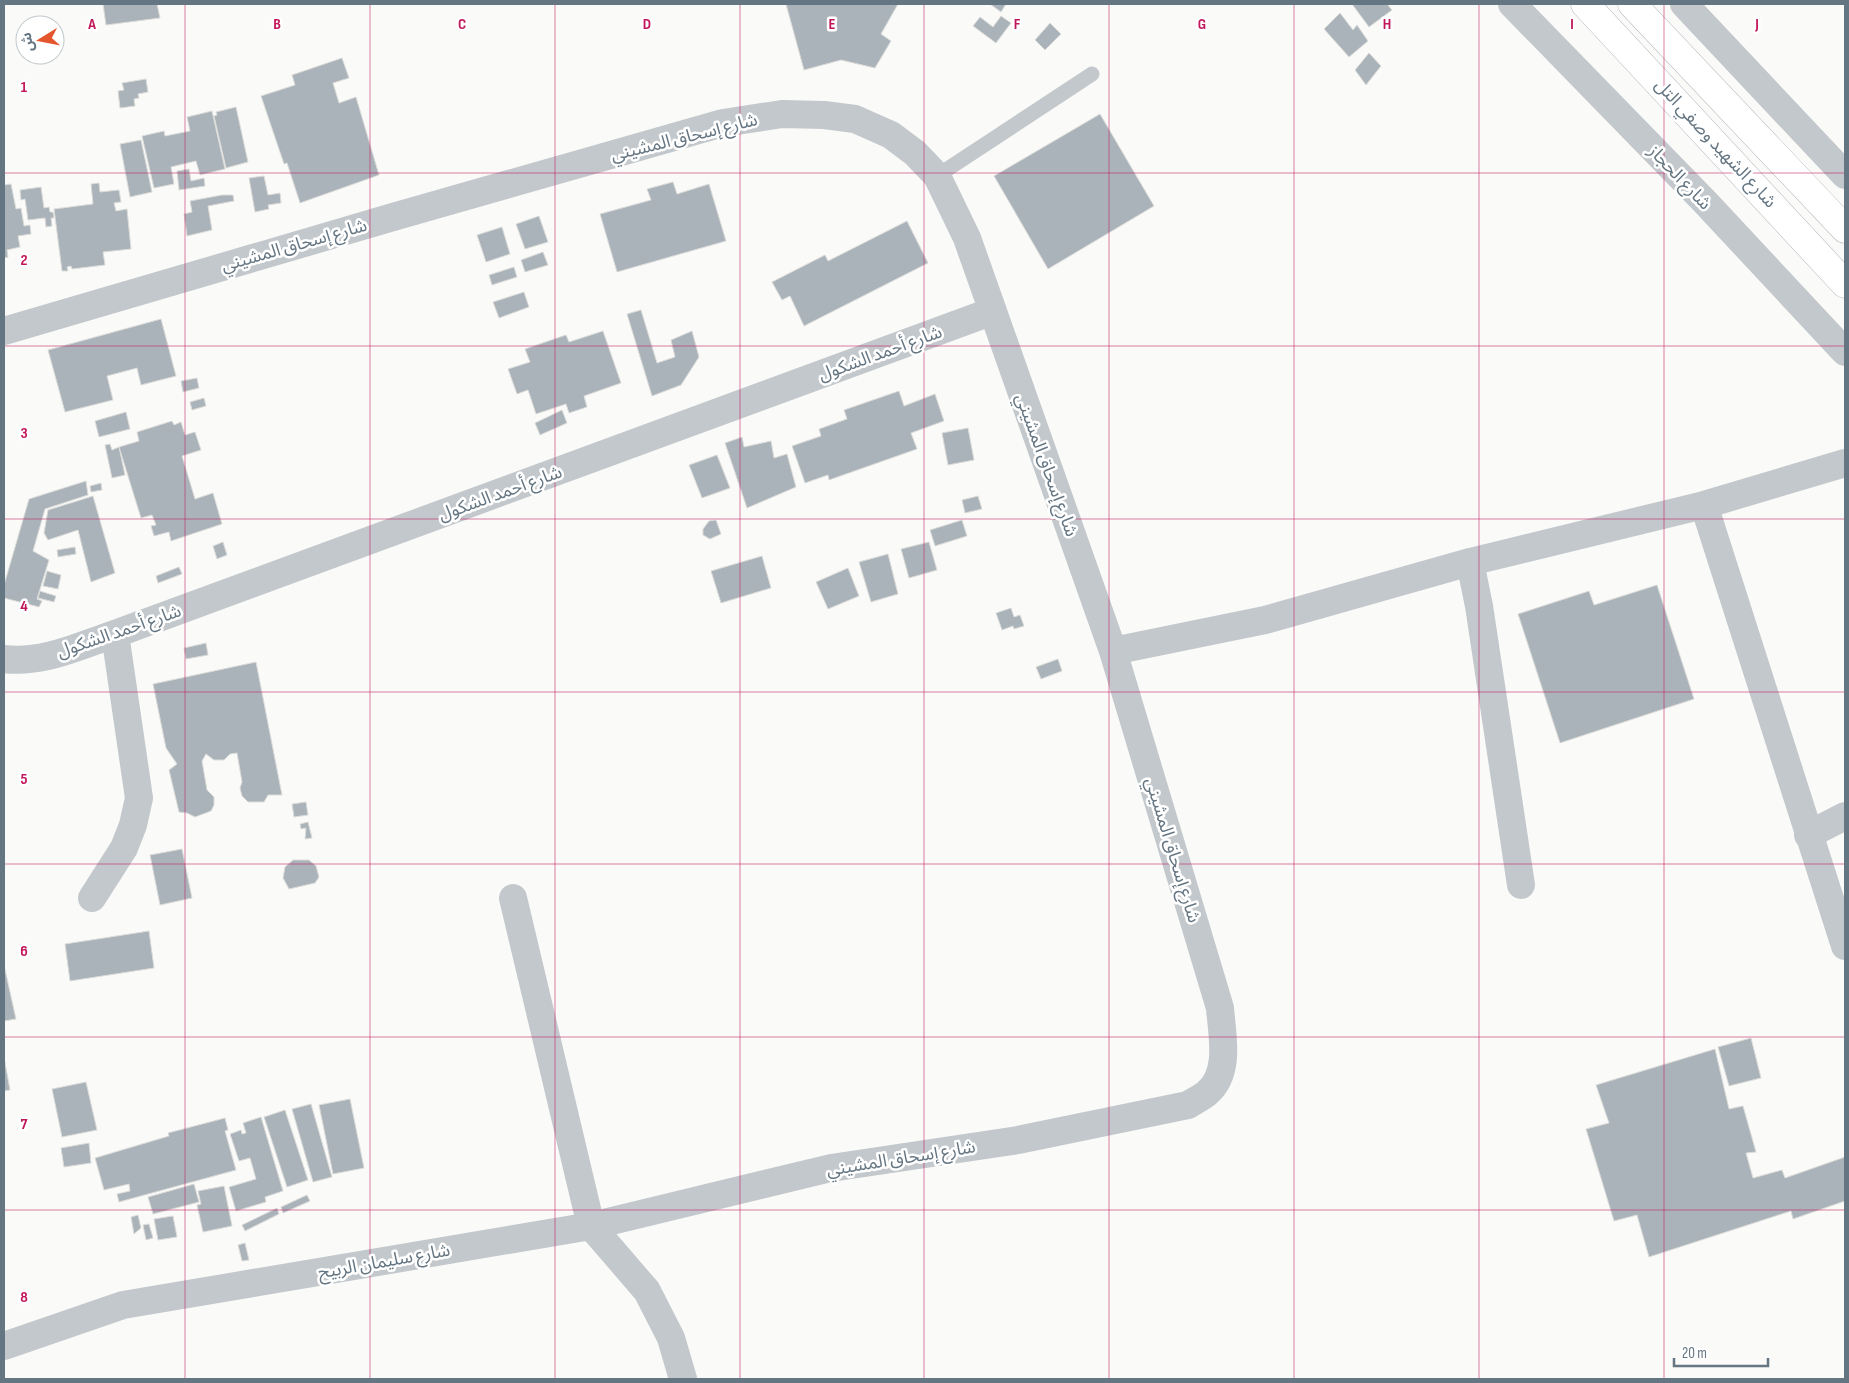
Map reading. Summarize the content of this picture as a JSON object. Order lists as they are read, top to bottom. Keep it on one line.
{"streets":{"main road":["شارع الشهيد وصفي التل"],"street":["شارع إسحاق المشيني","شارع الحجاز","شارع أحمد الشكول","شارع سليمان الربيح"]},"crossings":[["شارع إسحاق المشيني","شارع أحمد الشكول"],["شارع إسحاق المشيني","شارع سليمان الربيح"]],"scale_bar":"20 m","north":"left","grid":{"columns":["A","B","C","D","E","F","G","H","I","J"],"rows":["1","2","3","4","5","6","7","8"]}}
